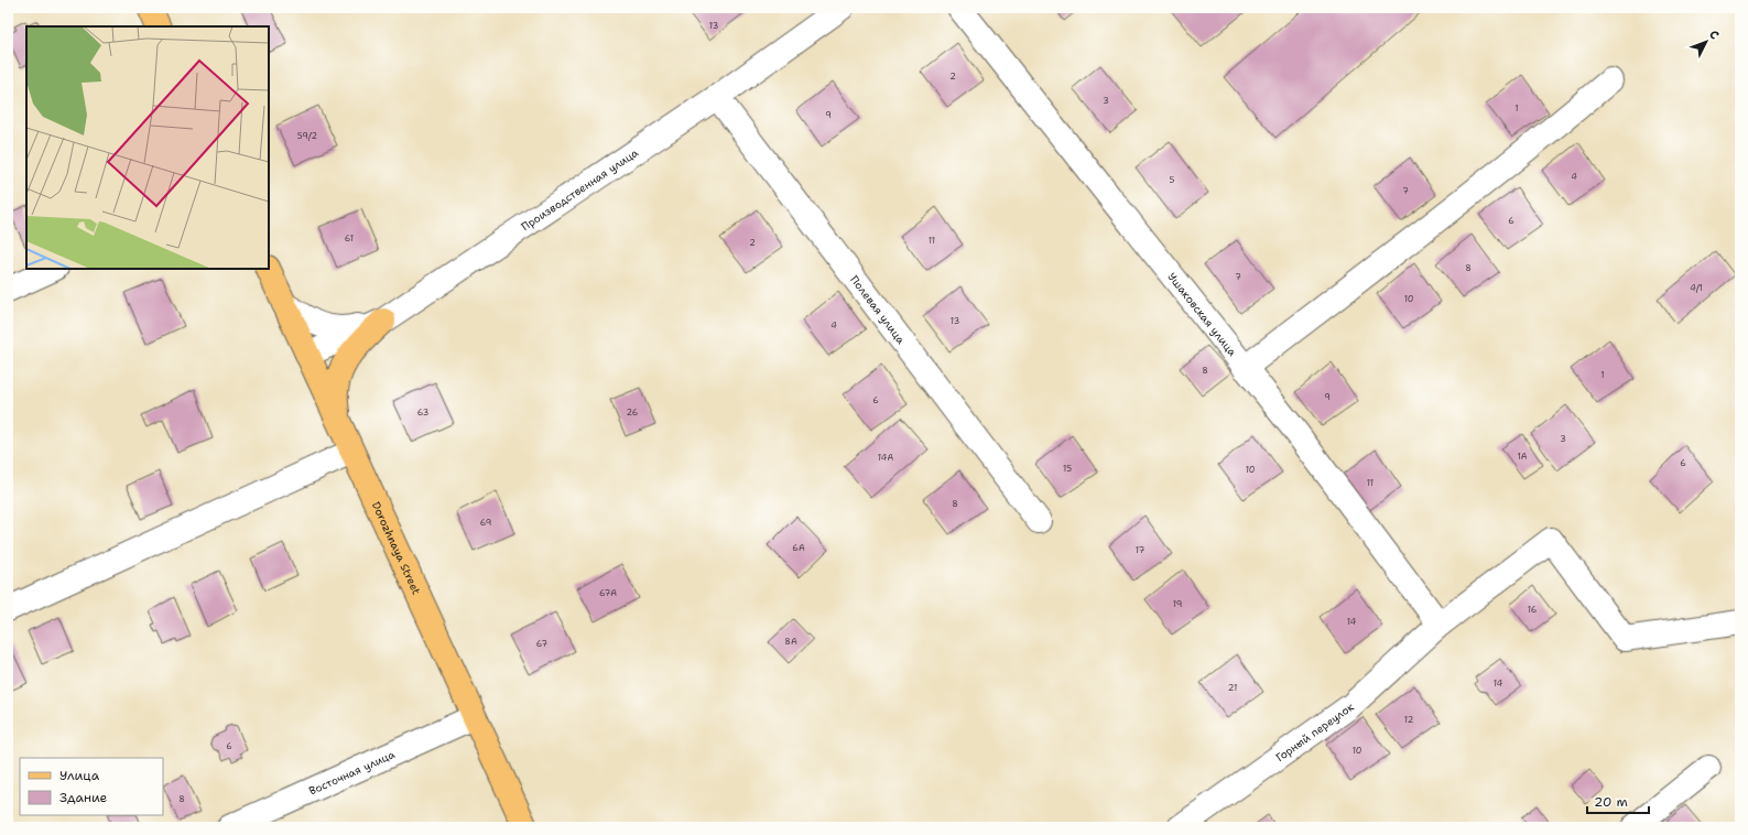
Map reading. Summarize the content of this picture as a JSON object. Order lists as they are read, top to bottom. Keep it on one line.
{"streets":{"main road":["Dorozhnaya Street"],"street":["Производственная улица","Полевая улица","Ушаковская улица","Горный переулок","Восточная улица"]},"crossings":[["Производственная улица","Полевая улица"],["Производственная улица","Dorozhnaya Street"],["Ушаковская улица","Горный переулок"],["Dorozhnaya Street","Восточная улица"]],"house_numbers":["13","2","3","1","9","59/2","4","5","7","6","61","11","2","8","7","4/1","10","13","4","8","1","9","6","63","26","3","1А","14А","6","15","10","11","8","69","6А","17","67А","19","16","14","8А","67","14","21","12","6","10","8"],"legend":["Улица","Здание"],"scale_bar":"20 m","north":"top right"}
